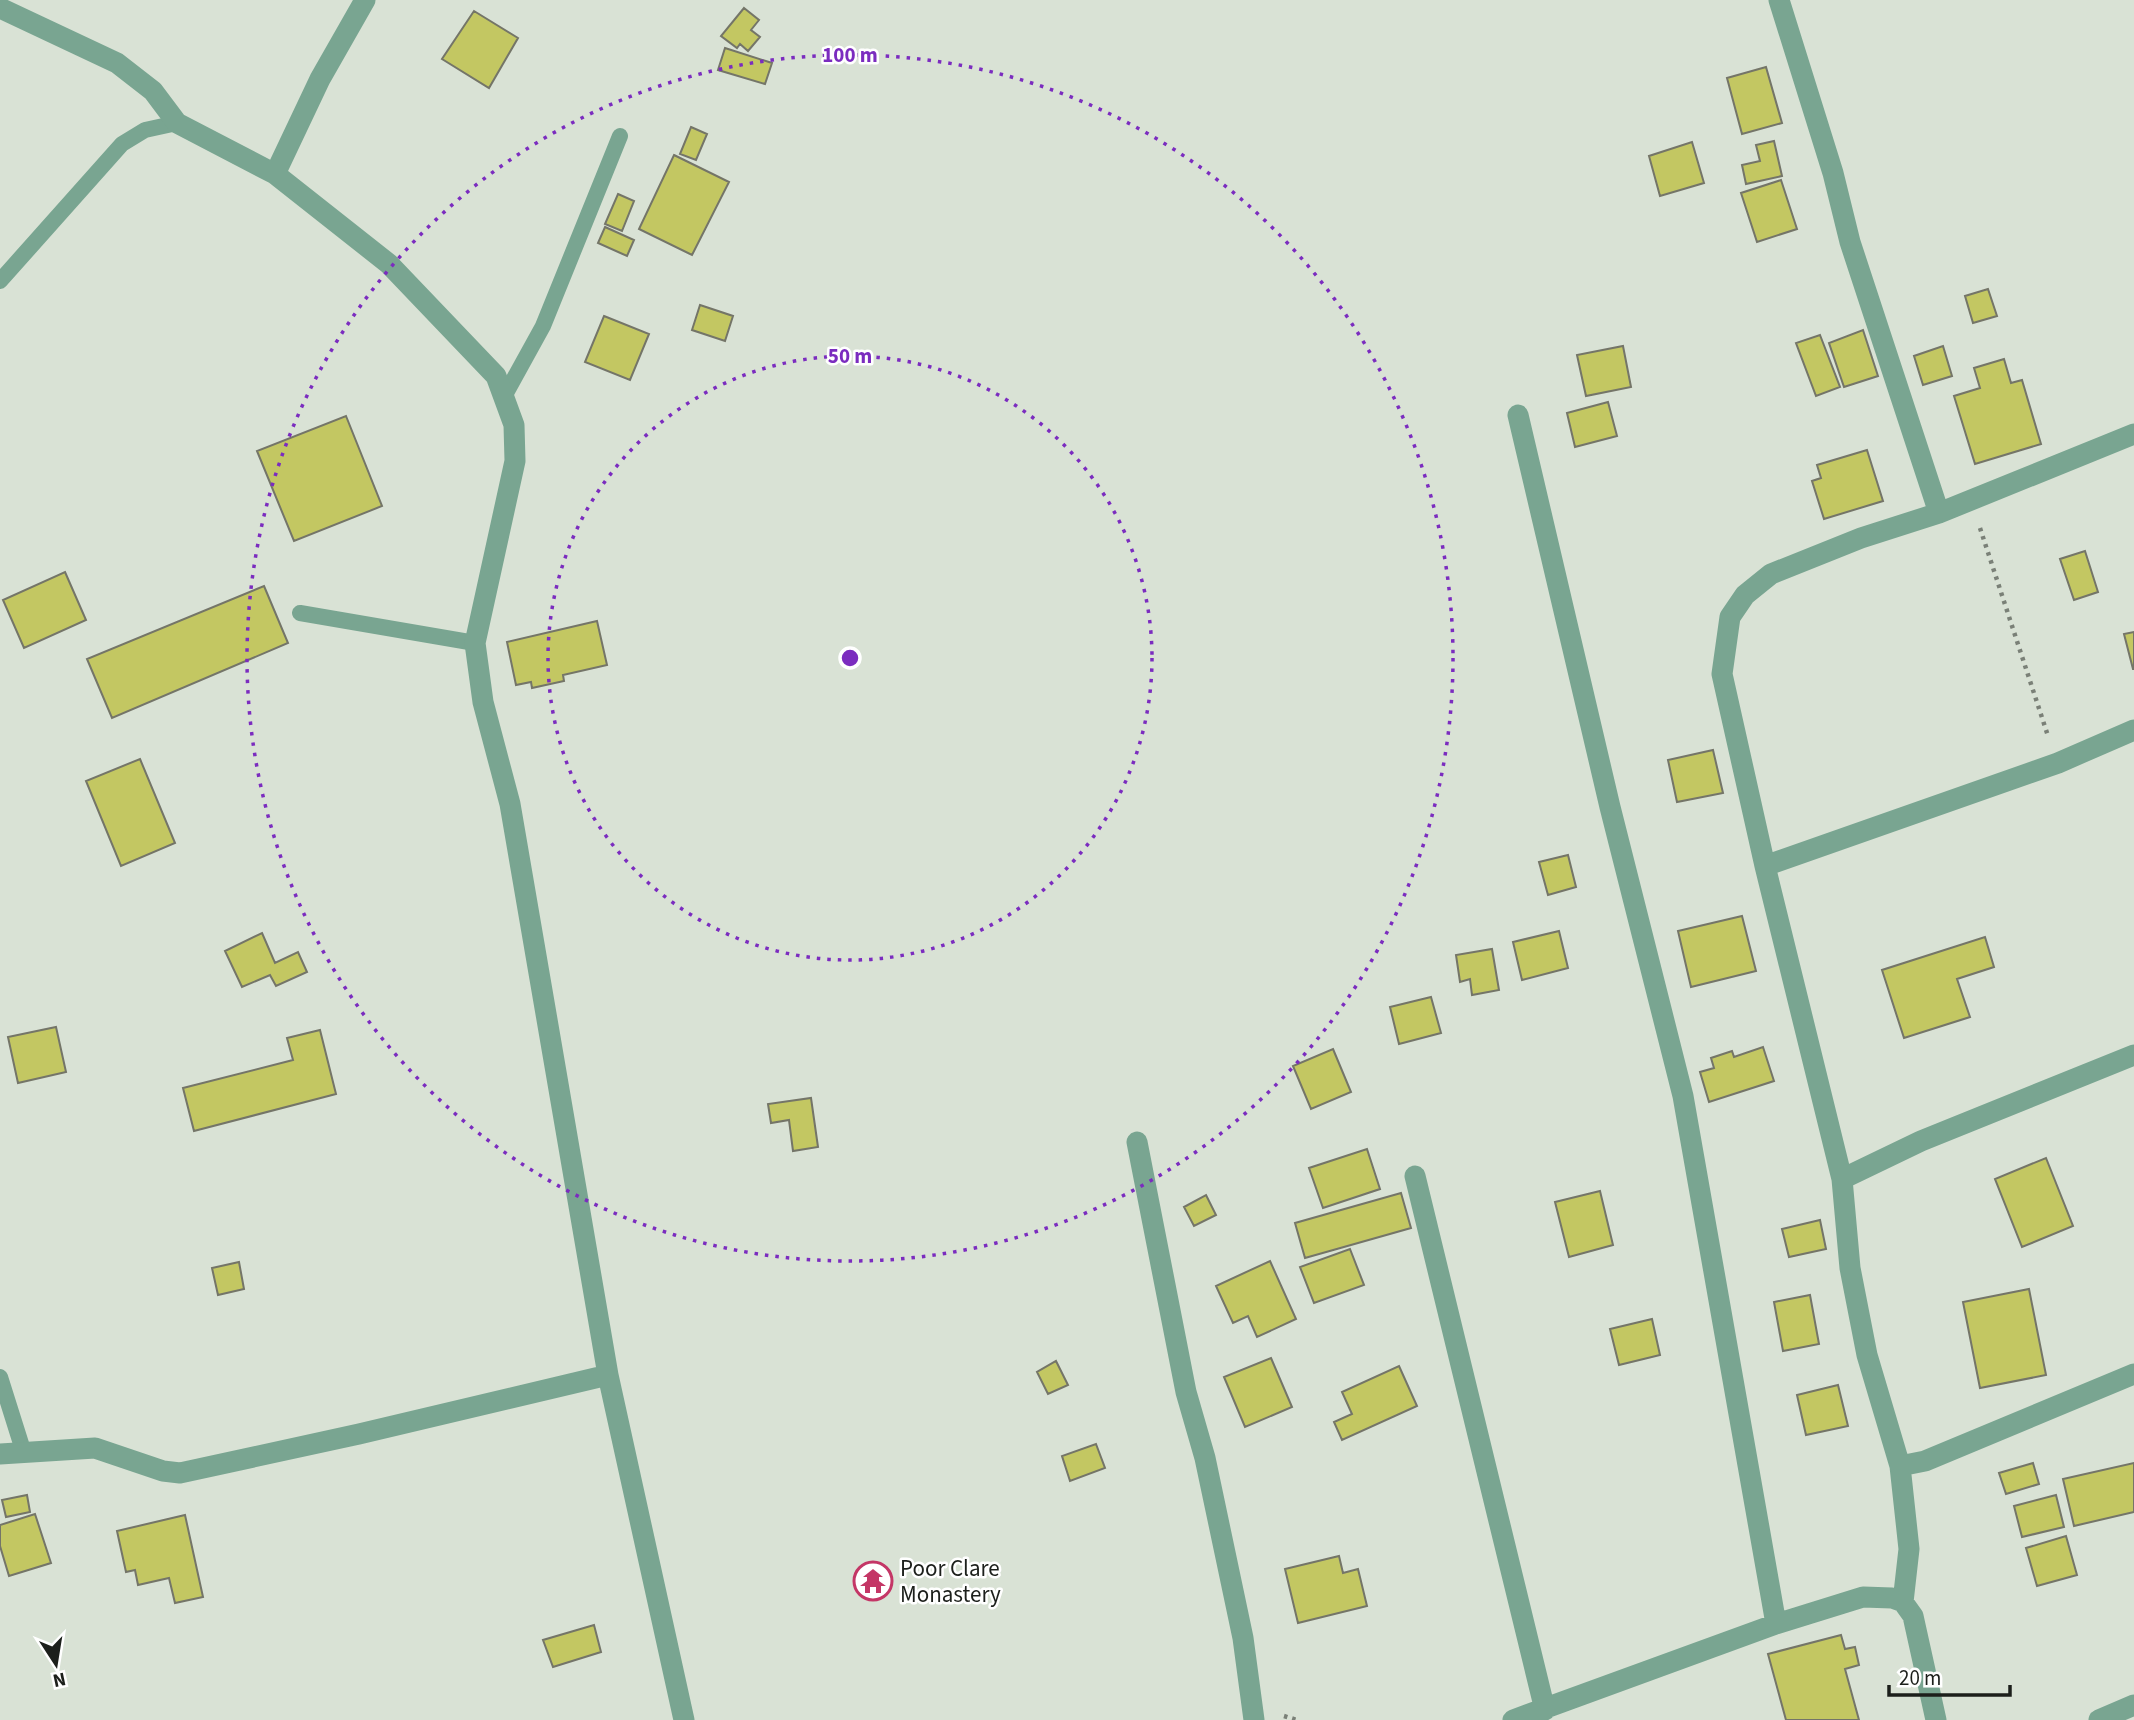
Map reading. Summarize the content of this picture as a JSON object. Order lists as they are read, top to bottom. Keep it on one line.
{"places":{"temple":["Poor Clare Monastery"]},"scale_bar":"20 m","north":"bottom","rings":["100 m","50 m"]}
